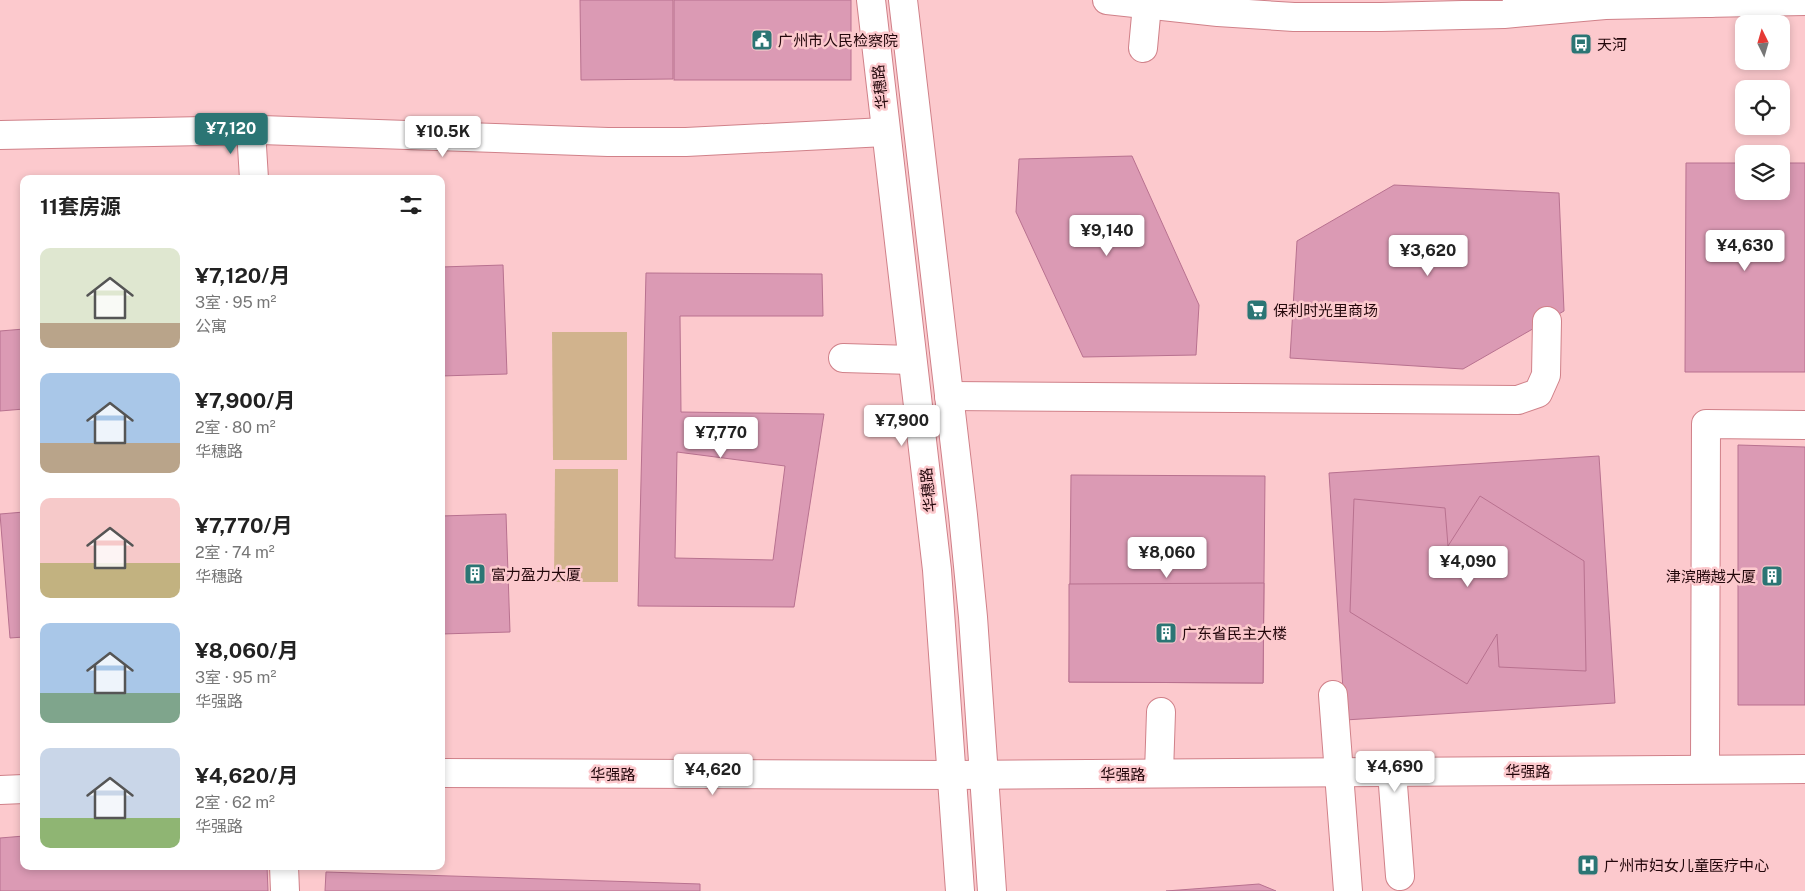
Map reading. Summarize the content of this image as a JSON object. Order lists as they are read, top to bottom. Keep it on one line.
{"streets":{"main road":["华穗路","华强路"]},"crossings":[["华穗路","华强路"]],"places":{"public building":["广州市人民检察院"],"bus stop":["天河"],"supermarket":["保利时光里商场"],"building":["富力盈力大厦","津滨腾越大厦","广东省民主大楼"],"hospital":["广州市妇女儿童医疗中心"]},"north":"top","page":{"price":["¥7,120","¥10.5K","¥9,140","¥4,630","¥3,620","¥7,900","¥7,770","¥8,060","¥4,090","¥4,690","¥4,620"],"heading":"11套房源","list":[{"name":"¥7,120/月","note":"3室 · 95 m² · 公寓"},{"name":"¥7,900/月","note":"2室 · 80 m² · 华穗路"},{"name":"¥7,770/月","note":"2室 · 74 m² · 华穗路"},{"name":"¥8,060/月","note":"3室 · 95 m² · 华强路"},{"name":"¥4,620/月","note":"2室 · 62 m² · 华强路"}]}}
